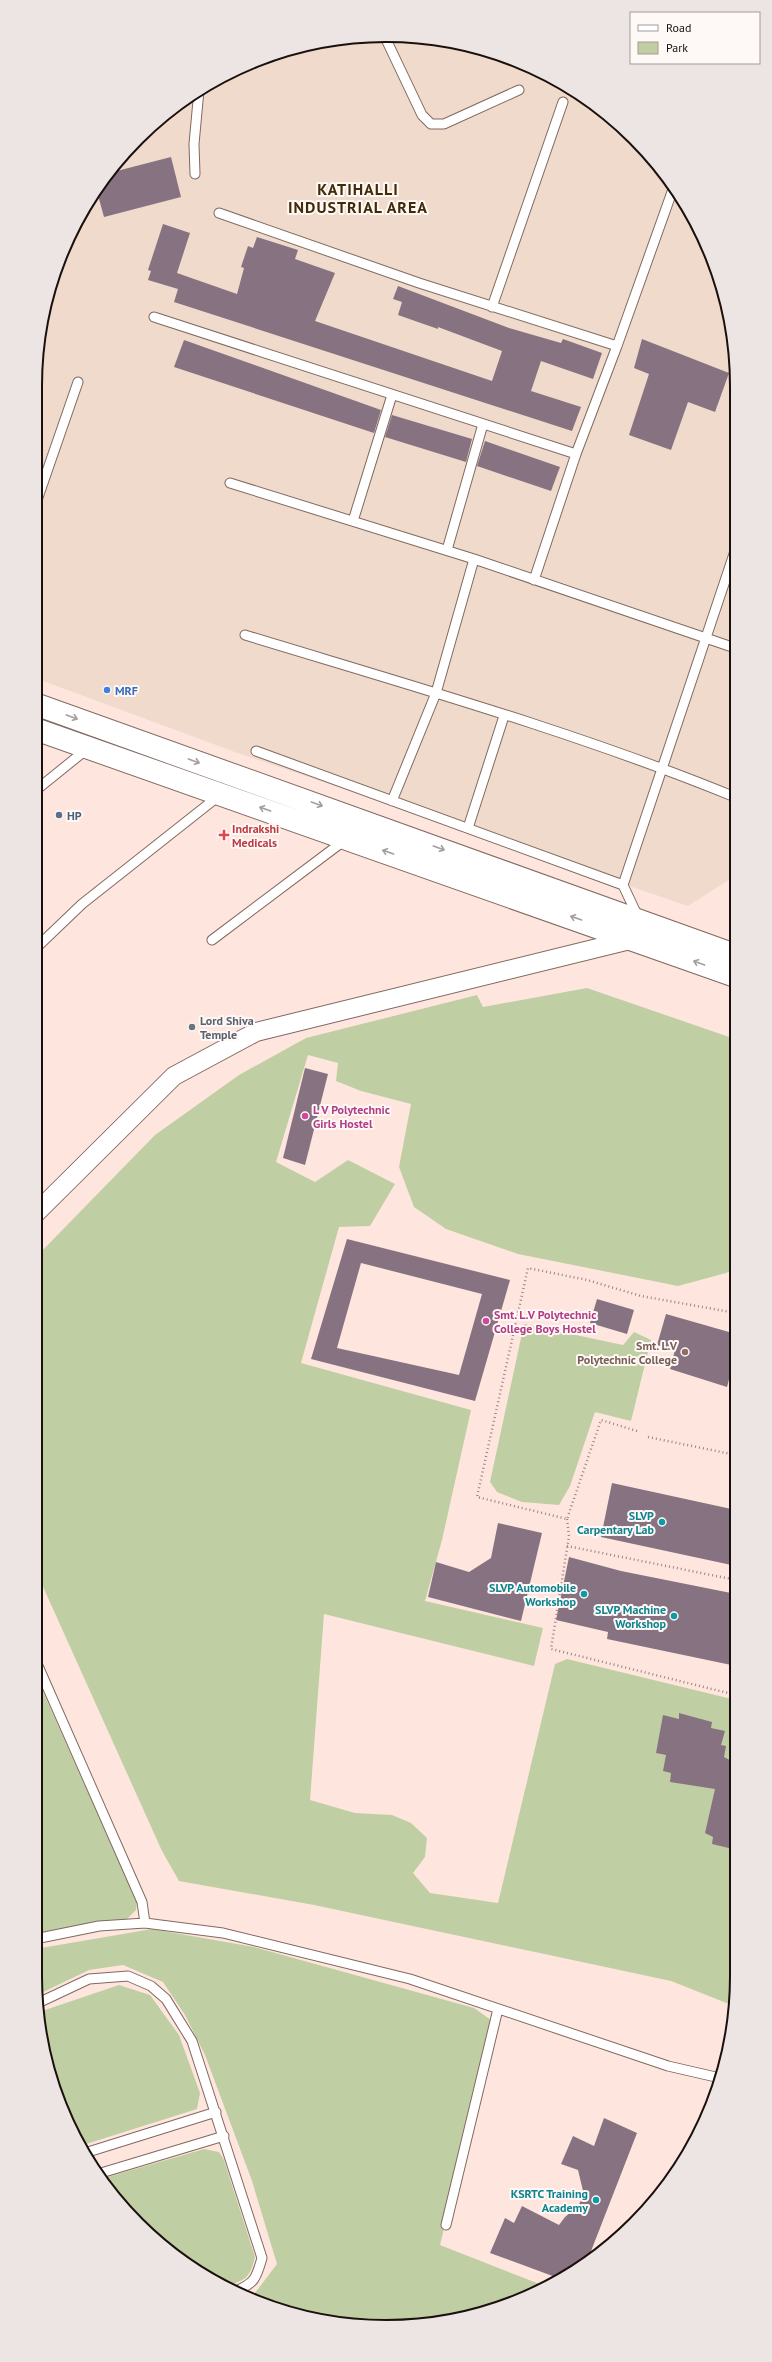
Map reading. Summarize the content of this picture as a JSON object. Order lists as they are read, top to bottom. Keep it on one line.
{"districts":["KATIHALLI INDUSTRIAL AREA"],"places":{"other":["MRF","HP","Lord Shiva Temple","L V Polytechnic Girls Hostel","Smt. L.V Polytechnic College Boys Hostel","Smt. L.V Polytechnic College","SLVP Carpentary Lab","SLVP Automobile Workshop","SLVP Machine Workshop","KSRTC Training Academy"],"health":["Indrakshi Medicals"]},"legend":["Road","Park"]}
